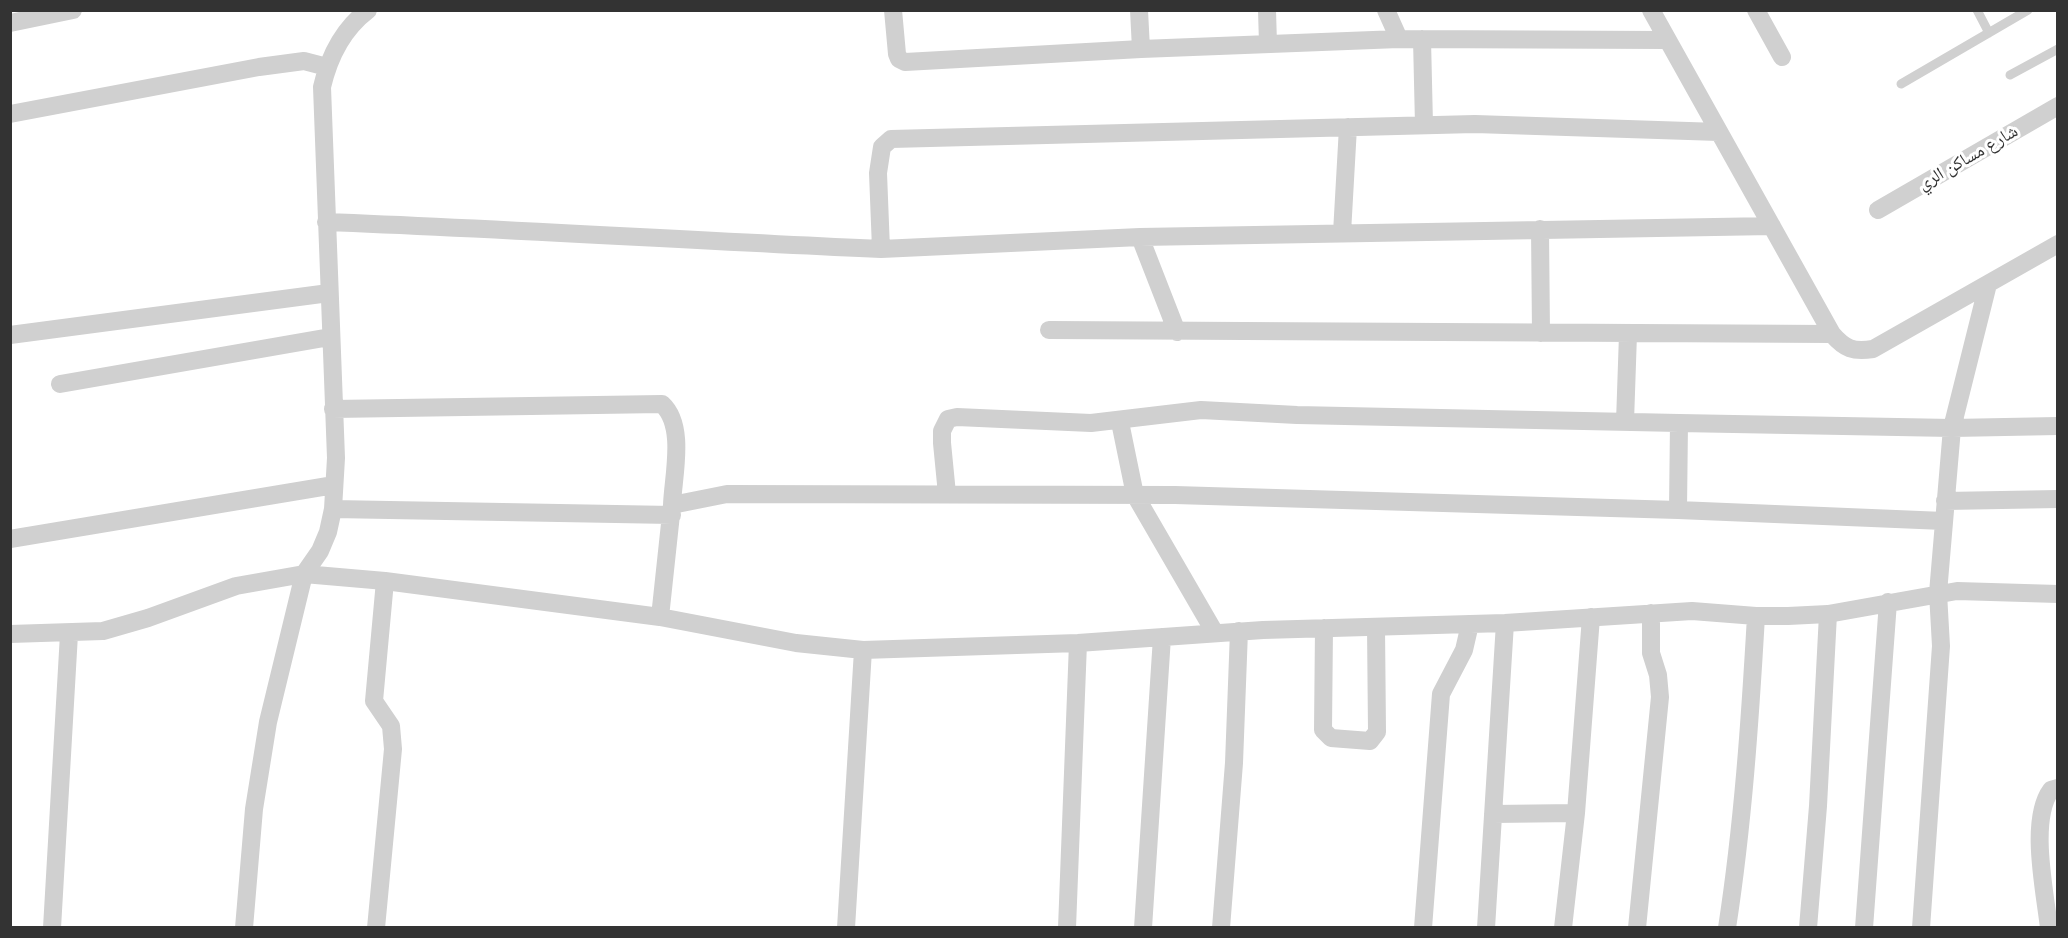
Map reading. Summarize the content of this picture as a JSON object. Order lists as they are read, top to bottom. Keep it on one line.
{"streets":{"street":["شارع مساكن الري"]}}
